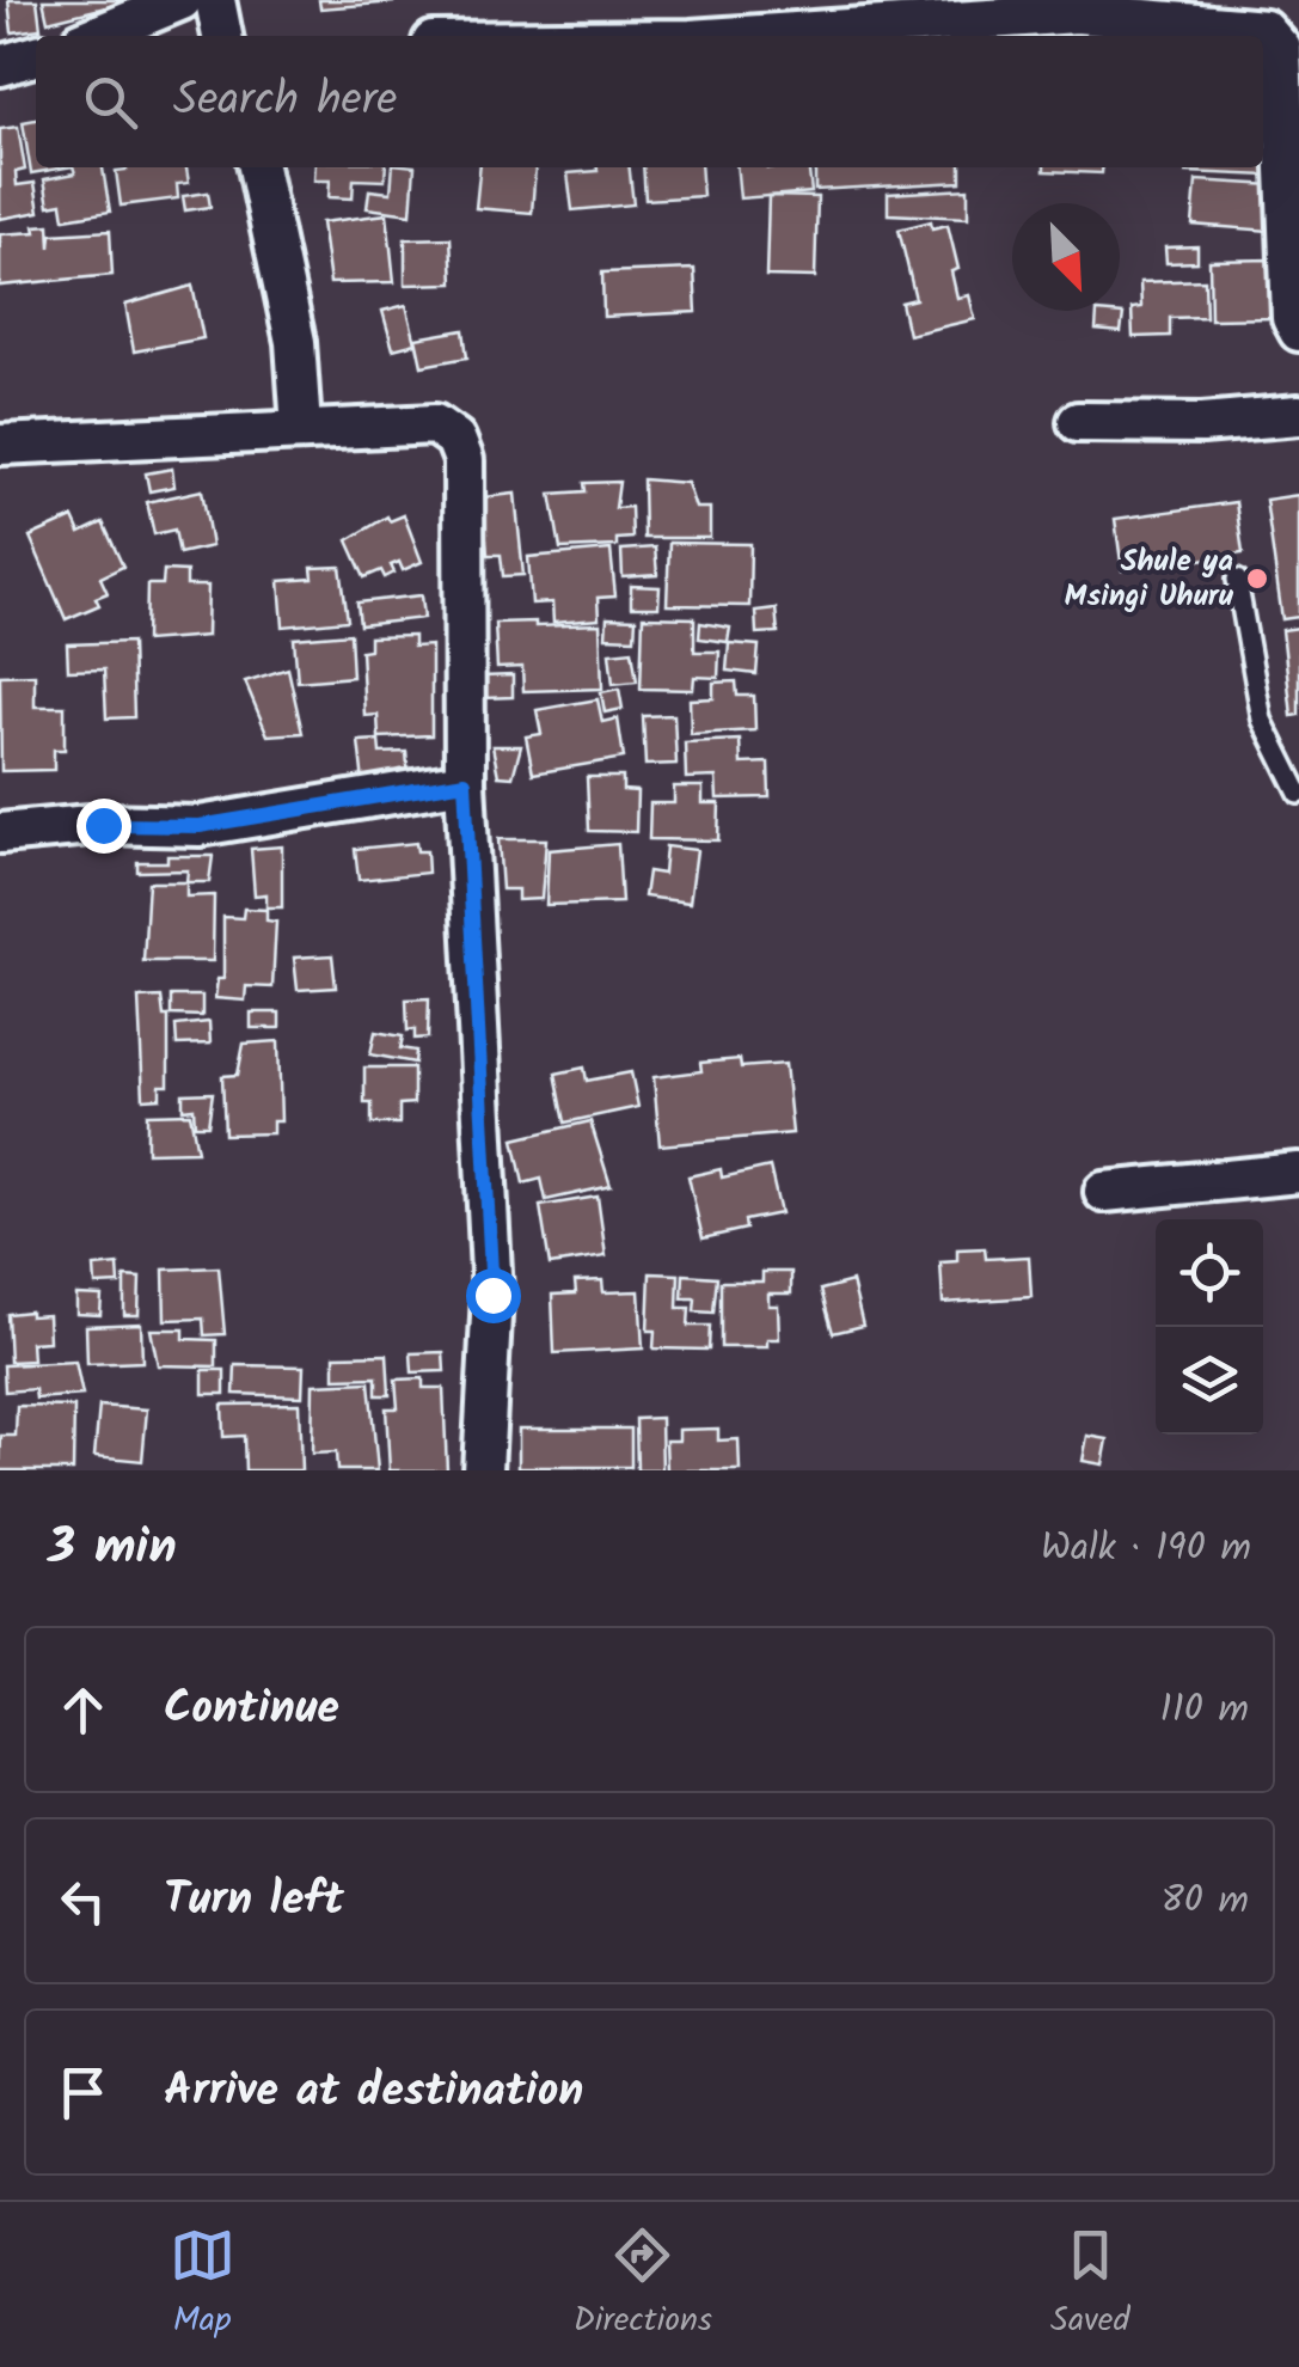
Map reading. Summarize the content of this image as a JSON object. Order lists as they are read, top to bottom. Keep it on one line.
{"places":["Shule ya Msingi Uhuru"],"north":"bottom right","page":{"search":"Search here","heading":["3 min","Walk · 190 m"],"list":[["Continue","110 m"],["Turn left","80 m"],"Arrive at destination"],"nav":["Map","Directions","Saved"]}}
